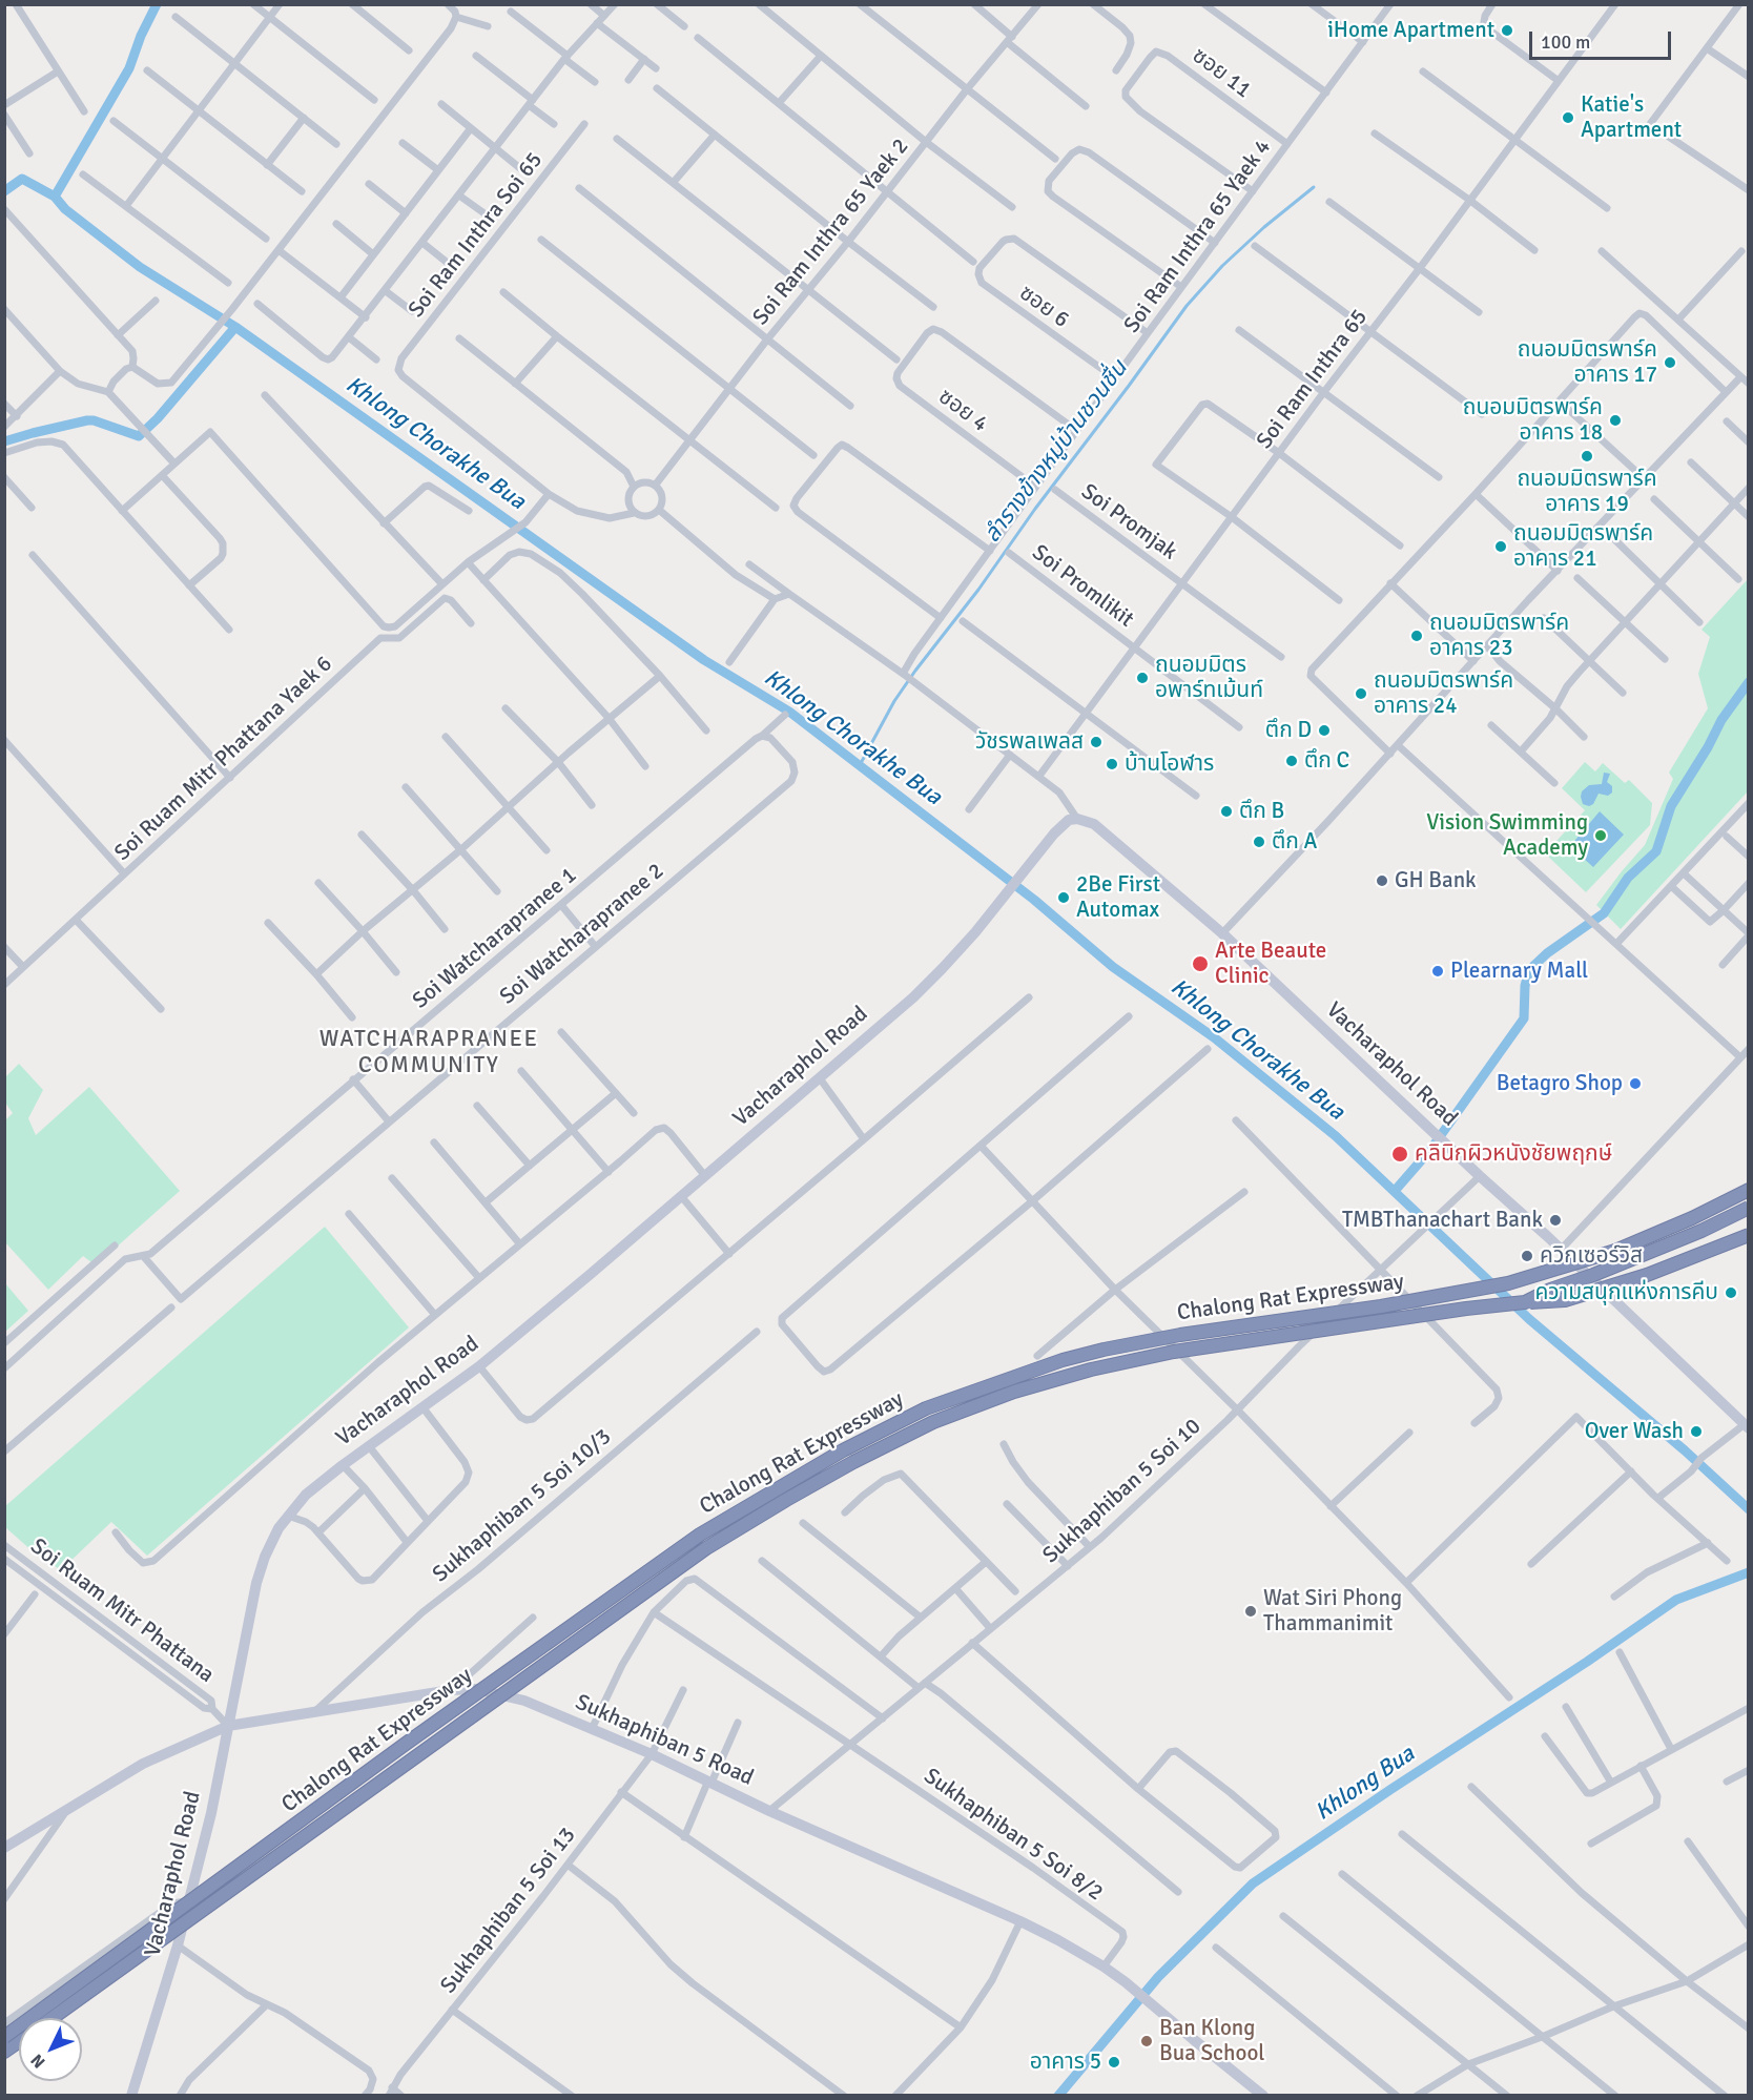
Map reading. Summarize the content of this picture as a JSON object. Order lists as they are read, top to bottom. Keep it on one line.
{"streets":{"highway":["Chalong Rat Expressway"],"main road":["Vacharaphol Road","Sukhaphiban 5 Road"],"street":["ซอย 11","Soi Ram Inthra 65 Yaek 2","Soi Ram Inthra Soi 65","Soi Ram Inthra 65 Yaek 4","ซอย 6","Soi Ram Inthra 65","ซอย 4","Soi Promjak","Soi Promlikit","Soi Ruam Mitr Phattana Yaek 6","Soi Watcharapranee 2","Soi Watcharapranee 1","Sukhaphiban 5 Soi 10","Sukhaphiban 5 Soi 10/3","Soi Ruam Mitr Phattana","Sukhaphiban 5 Soi 8/2","Sukhaphiban 5 Soi 13"]},"crossings":[["ซอย 11","Soi Ram Inthra 65 Yaek 4"],["Soi Ram Inthra 65 Yaek 4","ซอย 6"],["Soi Ram Inthra 65 Yaek 4","ซอย 4"],["Soi Ram Inthra 65","Soi Promjak"],["Soi Ram Inthra 65","Soi Promlikit"],["Soi Watcharapranee 2","Soi Watcharapranee 1"],["Vacharaphol Road","Sukhaphiban 5 Soi 10"],["Vacharaphol Road","Soi Ruam Mitr Phattana"],["Vacharaphol Road","Sukhaphiban 5 Road"],["Sukhaphiban 5 Soi 10","Sukhaphiban 5 Road"],["Sukhaphiban 5 Soi 10","Sukhaphiban 5 Soi 8/2"],["Sukhaphiban 5 Soi 10/3","Sukhaphiban 5 Road"],["Soi Ruam Mitr Phattana","Sukhaphiban 5 Road"],["Sukhaphiban 5 Road","Sukhaphiban 5 Soi 8/2"],["Sukhaphiban 5 Road","Sukhaphiban 5 Soi 13"]],"districts":["WATCHARAPRANEE COMMUNITY"],"water":["Khlong Chorakhe Bua","ลำรางข้างหมู่บ้านชวนชื่น","Khlong Bua"],"places":["iHome Apartment","Katie's Apartment","ถนอมมิตรพาร์ค อาคาร 17","ถนอมมิตรพาร์ค อาคาร 18","ถนอมมิตรพาร์ค อาคาร 19","ถนอมมิตรพาร์ค อาคาร 21","ถนอมมิตรพาร์ค อาคาร 23","ถนอมมิตร อพาร์ทเม้นท์","ถนอมมิตรพาร์ค อาคาร 24","ตึก D","วัชรพลเพลส","ตึก C","บ้านโอฬาร","ตึก B","Vision Swimming Academy","ตึก A","GH Bank","2Be First Automax","Arte Beaute Clinic","Plearnary Mall","Betagro Shop","คลินิกผิวหนังชัยพฤกษ์","TMBThanachart Bank","ควิกเซอร์วิส","ความสนุกแห่งการคีบ","Over Wash","Wat Siri Phong Thammanimit","Ban Klong Bua School","อาคาร 5"],"scale_bar":"100 m","north":"bottom left"}
